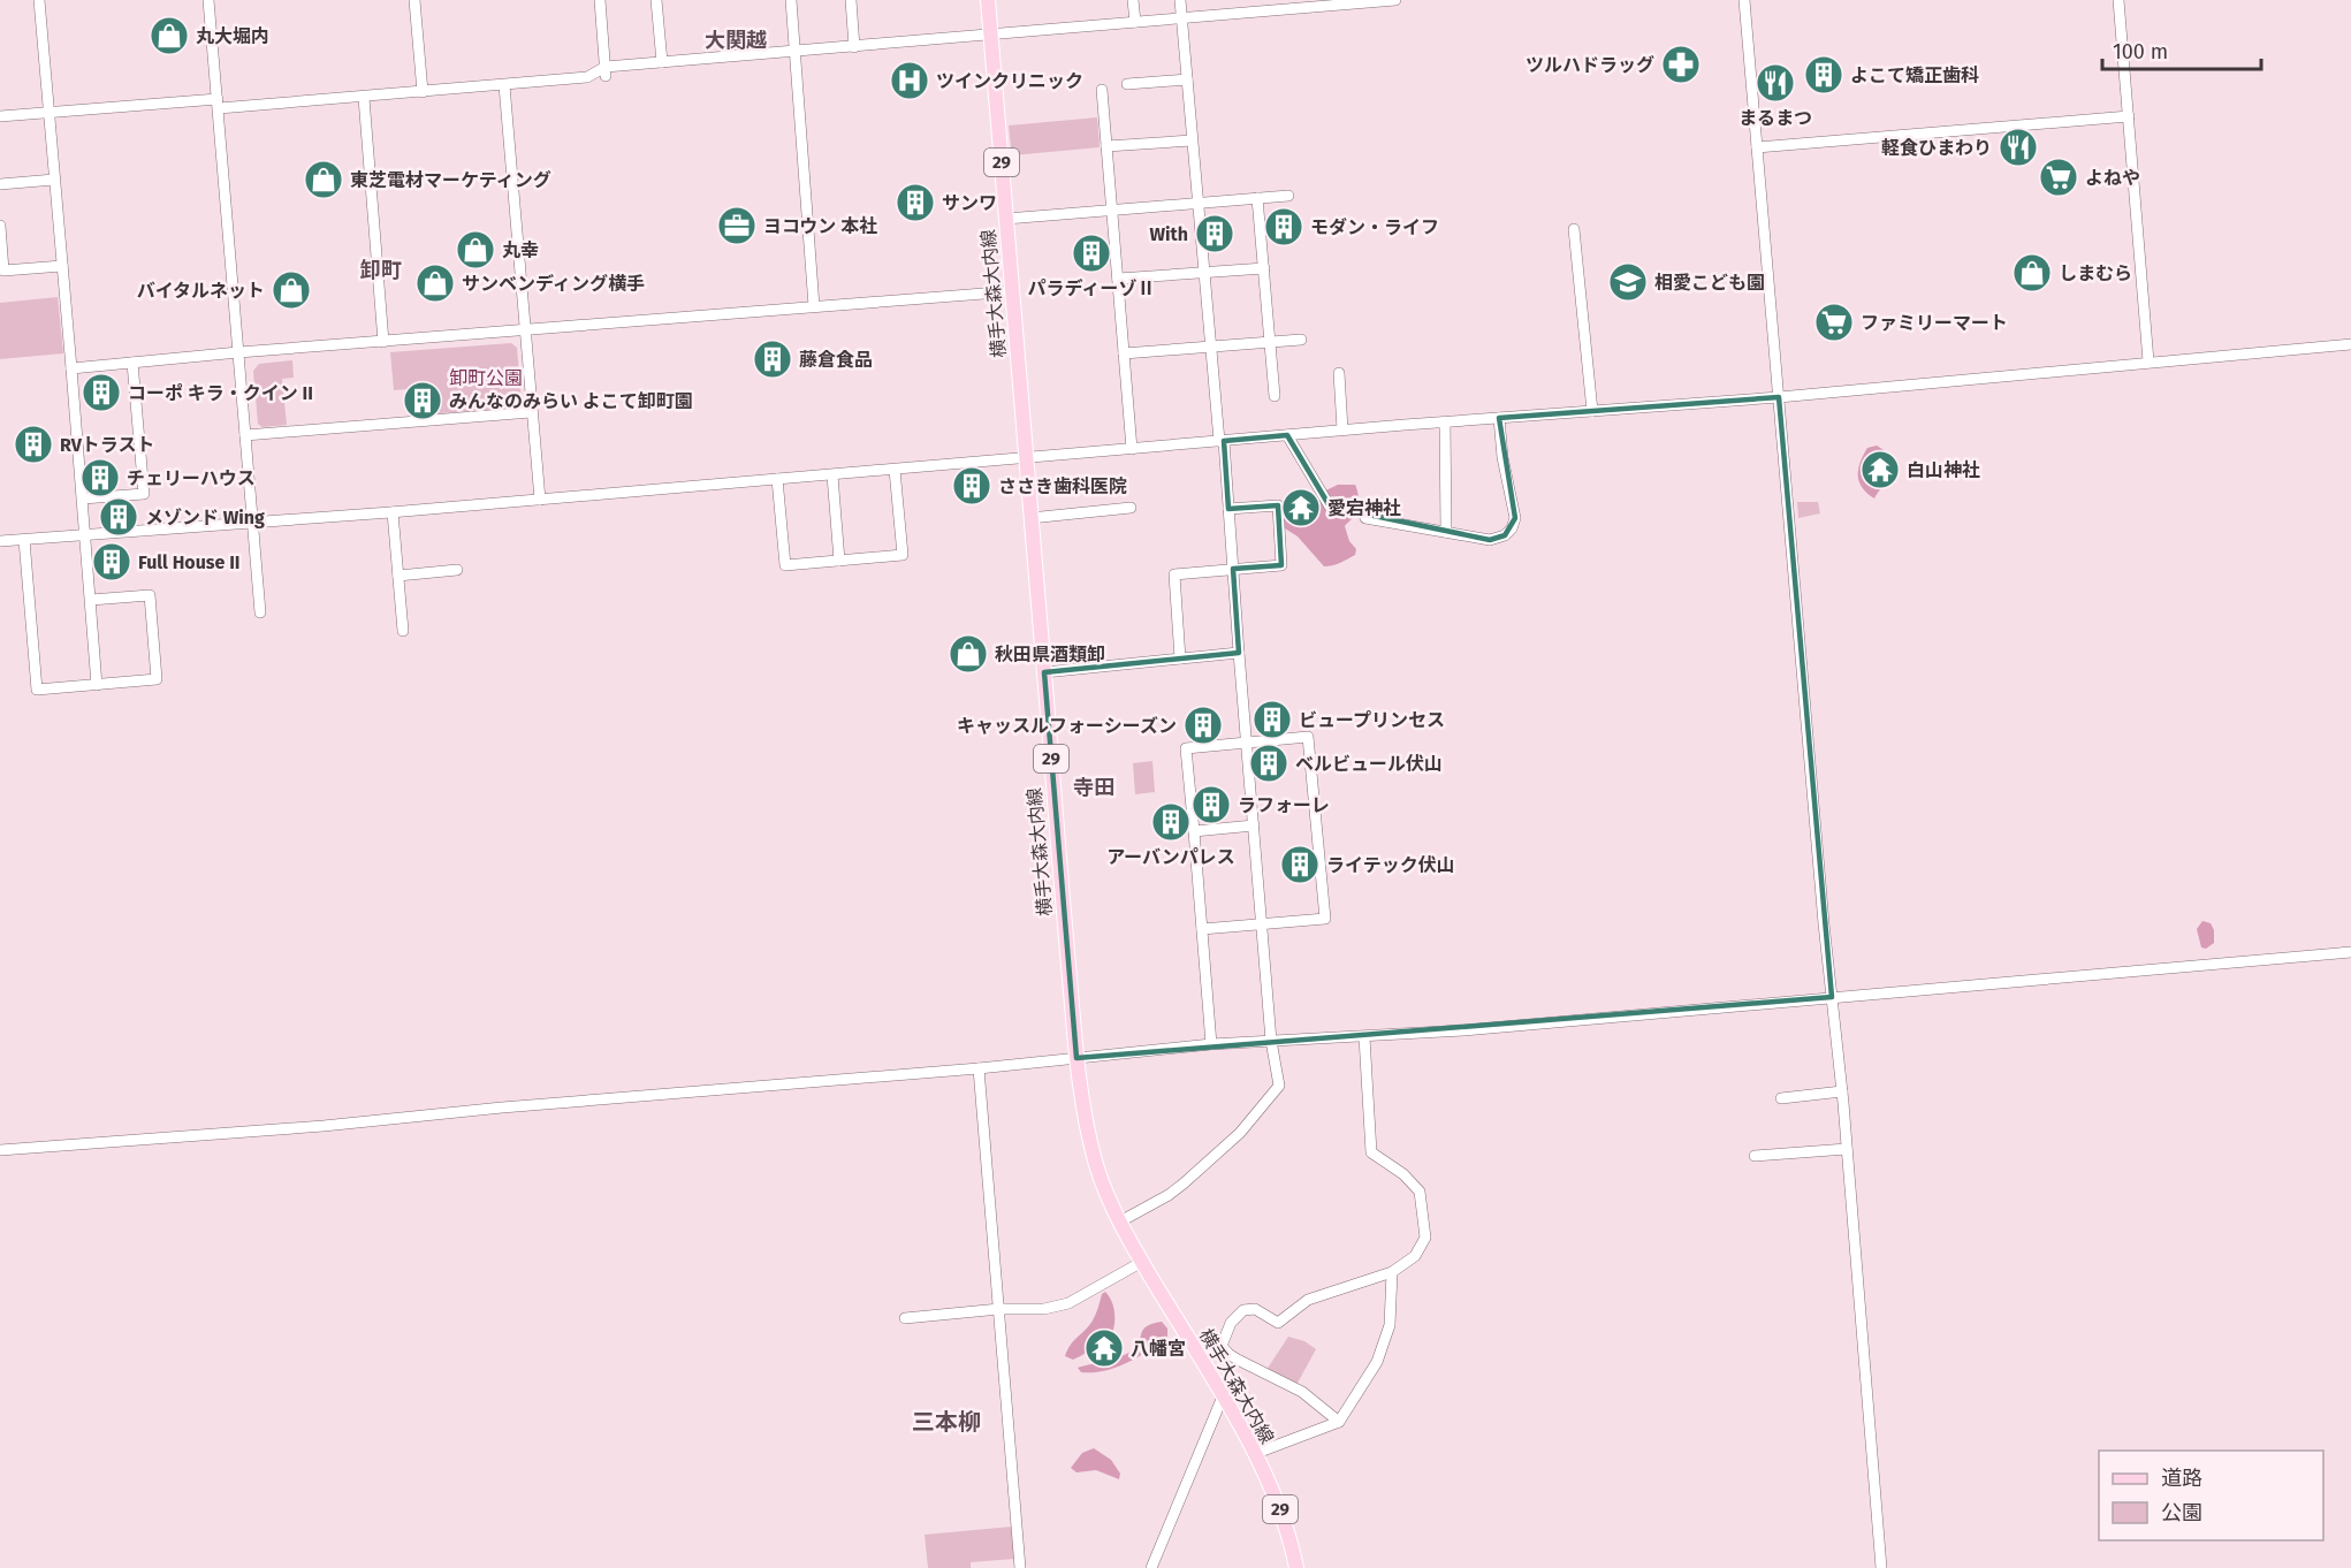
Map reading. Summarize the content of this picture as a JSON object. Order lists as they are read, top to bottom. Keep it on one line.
{"streets":{"main road":["29","横手大森大内線"]},"districts":["大関越","卸町","寺田","三本柳"],"parks":["卸町公園"],"places":{"shop":["丸大堀内","東芝電材マーケティング","丸幸","しまむら","サンベンディング横手","バイタルネット","秋田県酒類卸"],"pharmacy":["ツルハドラッグ"],"building":["よこて矯正歯科","サンワ","モダン・ライフ","With","パラディーゾⅡ","藤倉食品","コーポ キラ・クイン II","みんなのみらい よこて卸町園","RVトラスト","チェリーハウス","ささき歯科医院","メゾンド Wing","Full House II","ビュープリンセス","キャッスルフォーシーズン","ベルビュール伏山","ラフォーレ","アーバンパレス","ライテック伏山"],"hospital":["ツインクリニック"],"restaurant":["まるまつ","軽食ひまわり"],"supermarket":["よねや","ファミリーマート"],"office":["ヨコウン 本社"],"school or university":["相愛こども園"],"temple":["白山神社","愛宕神社","八幡宮"]},"legend":["道路","公園"],"scale_bar":"100 m"}
